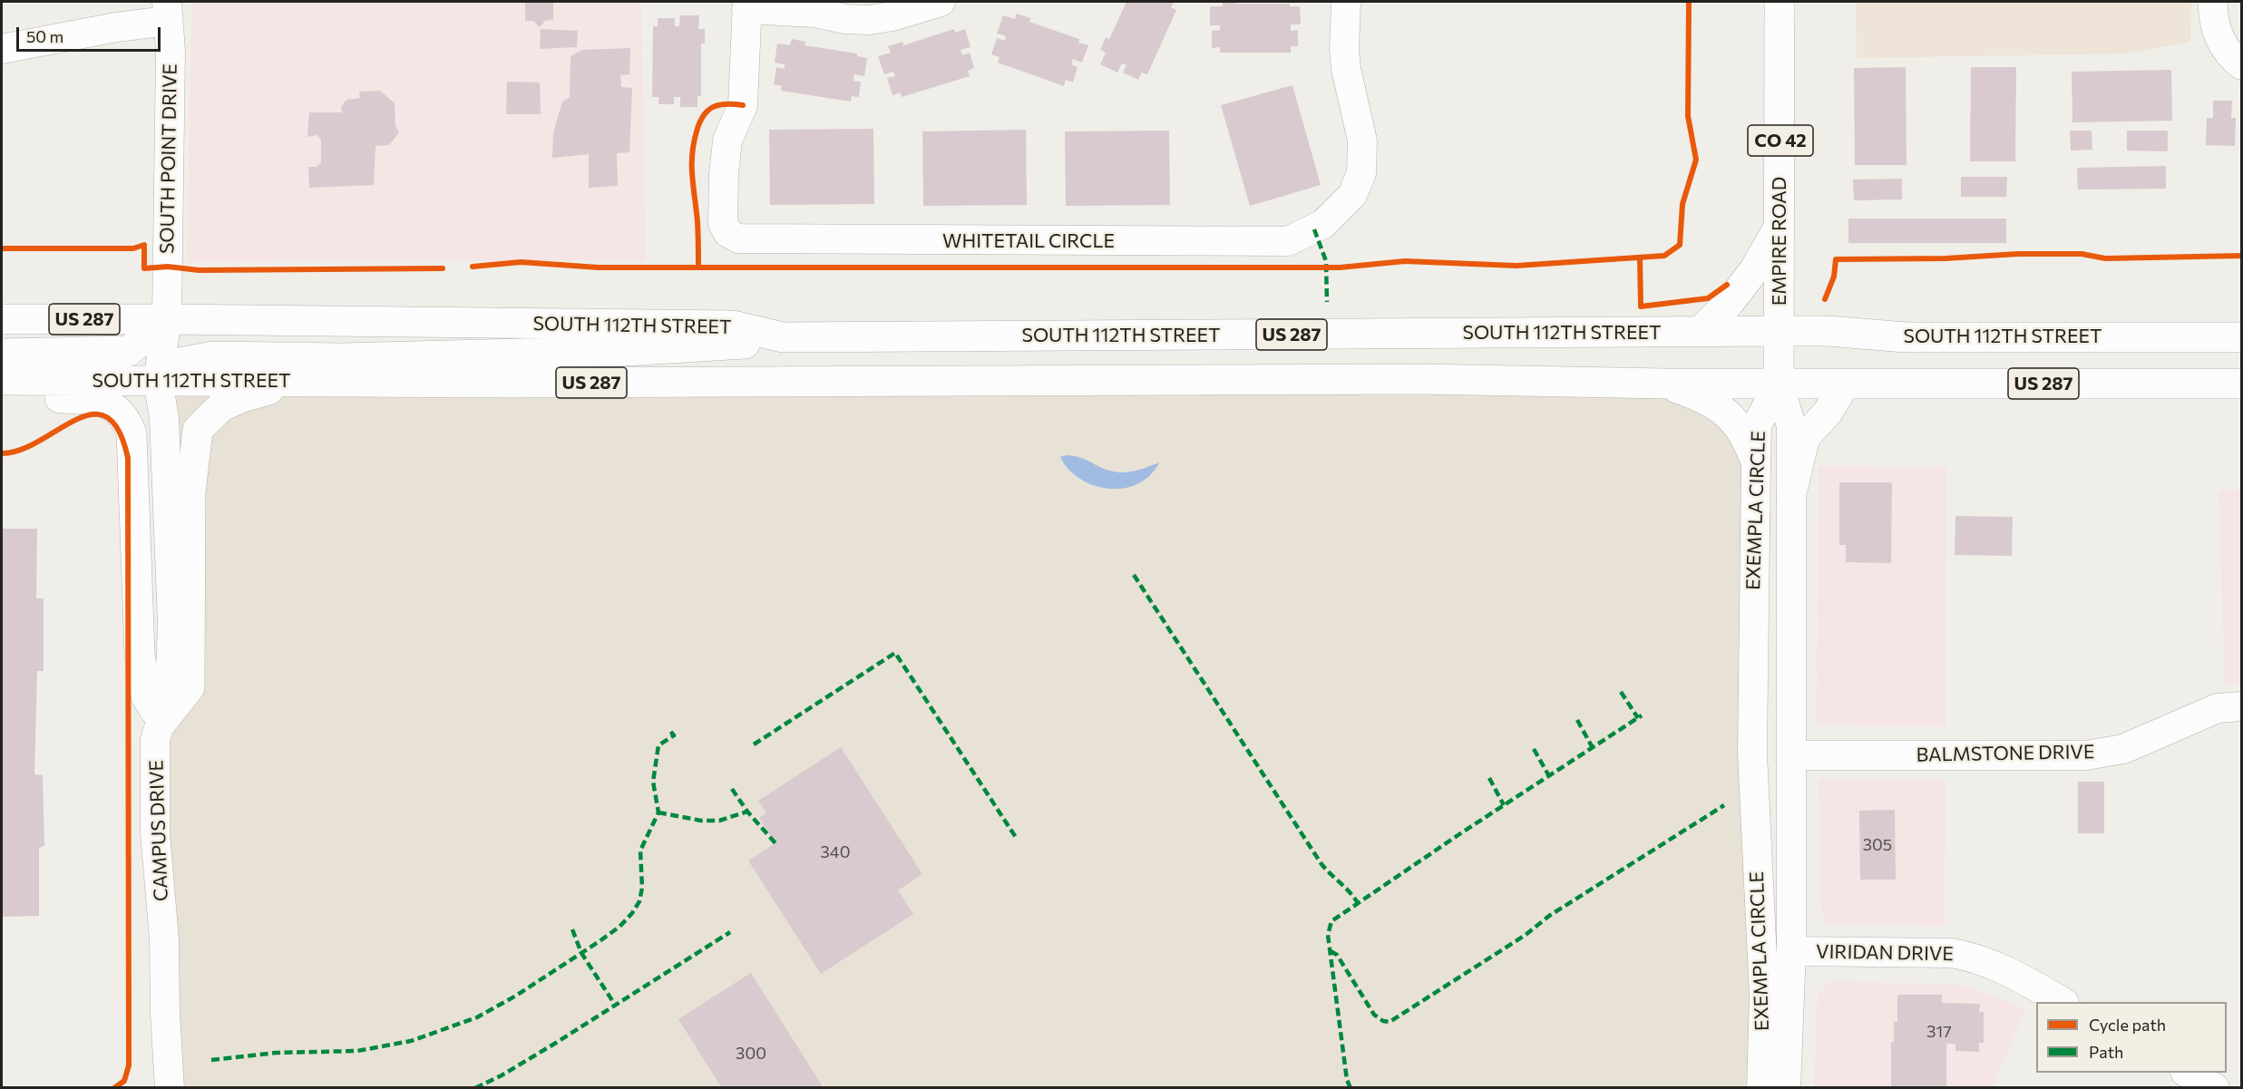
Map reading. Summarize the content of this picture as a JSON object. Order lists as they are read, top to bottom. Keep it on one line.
{"streets":{"main road":["CO 42","EMPIRE ROAD","US 287","SOUTH 112TH STREET"],"street":["SOUTH POINT DRIVE","WHITETAIL CIRCLE","EXEMPLA CIRCLE","BALMSTONE DRIVE","CAMPUS DRIVE","VIRIDAN DRIVE"]},"crossings":[["SOUTH POINT DRIVE","SOUTH 112TH STREET"],["SOUTH POINT DRIVE","CAMPUS DRIVE"],["EMPIRE ROAD","SOUTH 112TH STREET"],["EMPIRE ROAD","EXEMPLA CIRCLE"],["SOUTH 112TH STREET","EXEMPLA CIRCLE"],["SOUTH 112TH STREET","CAMPUS DRIVE"],["EXEMPLA CIRCLE","BALMSTONE DRIVE"],["EXEMPLA CIRCLE","VIRIDAN DRIVE"]],"house_numbers":["305","340","317","300"],"legend":["Cycle path","Path"],"scale_bar":"50 m"}
